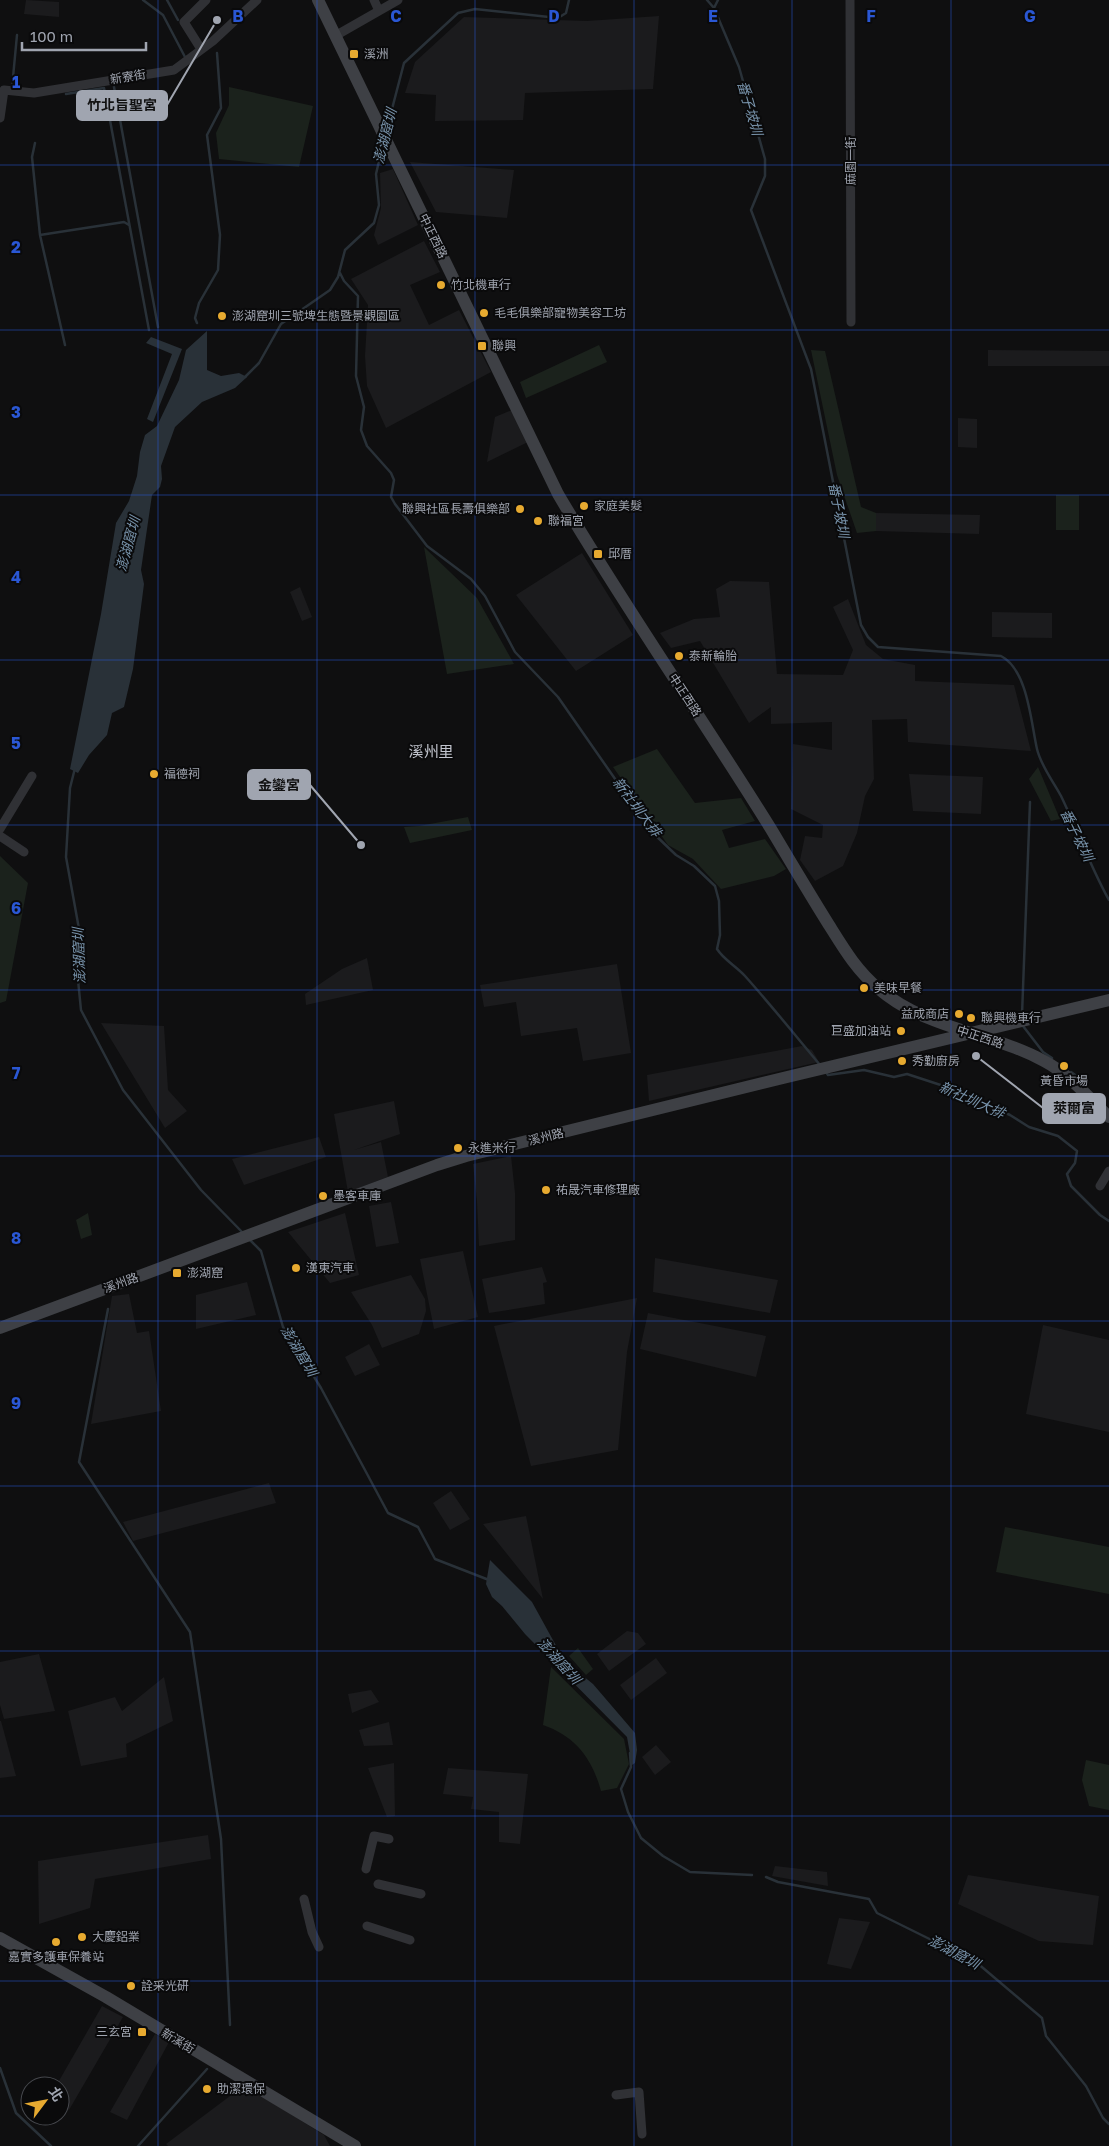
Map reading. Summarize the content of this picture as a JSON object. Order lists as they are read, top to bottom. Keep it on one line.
{"streets":{"street":["新寮街","麻園一街","中正西路","溪州路","新溪街"]},"crossings":[["中正西路","溪州路"]],"districts":["溪州里"],"water":["番子坡圳","澎湖窟圳","新社圳大排"],"places":{"other":["竹北旨聖宮","竹北機車行","毛毛俱樂部寵物美容工坊","澎湖窟圳三號埤生態暨景觀園區","家庭美髮","聯興社區長壽俱樂部","聯福宮","泰新輪胎","福德祠","金鑾宮","美味早餐","益成商店","聯興機車行","巨盛加油站","萊爾富","秀勤廚房","黃昏市場","永進米行","祐晟汽車修理廠","墨客車庫","漢東汽車","大慶鋁業","嘉實多護車保養站","詮采光研","助潔環保"],"transit":["溪洲","聯興","邱厝","澎湖窟","三玄宮"]},"scale_bar":"100 m","north":"top right","grid":{"columns":["B","C","D","E","F","G"],"rows":["1","2","3","4","5","6","7","8","9"]}}
